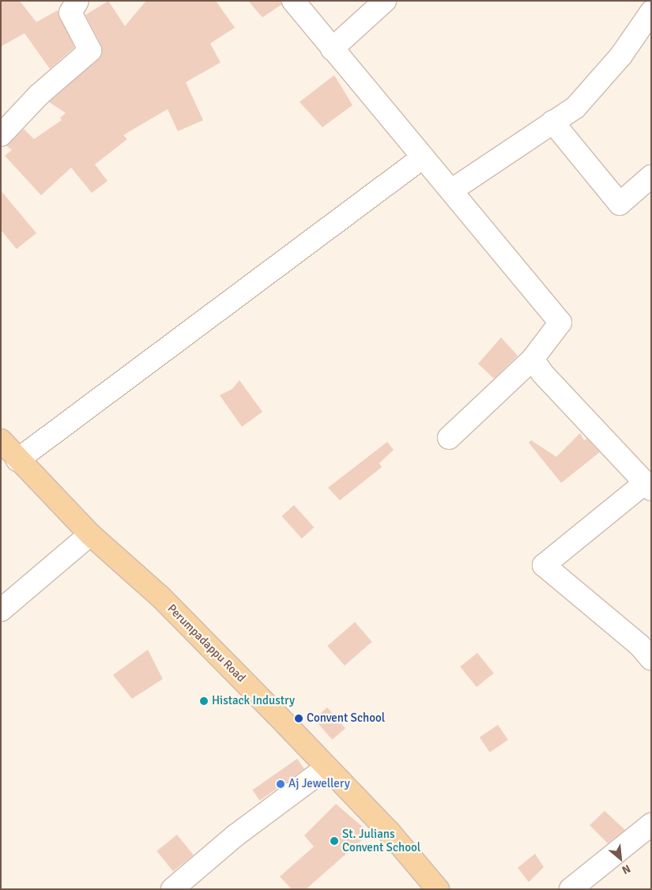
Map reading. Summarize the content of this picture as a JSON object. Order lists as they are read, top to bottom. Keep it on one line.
{"streets":{"main road":["Perumpadappu Road"]},"places":["Histack Industry","Convent School","Aj Jewellery","St. Julians Convent School"],"north":"bottom right"}
